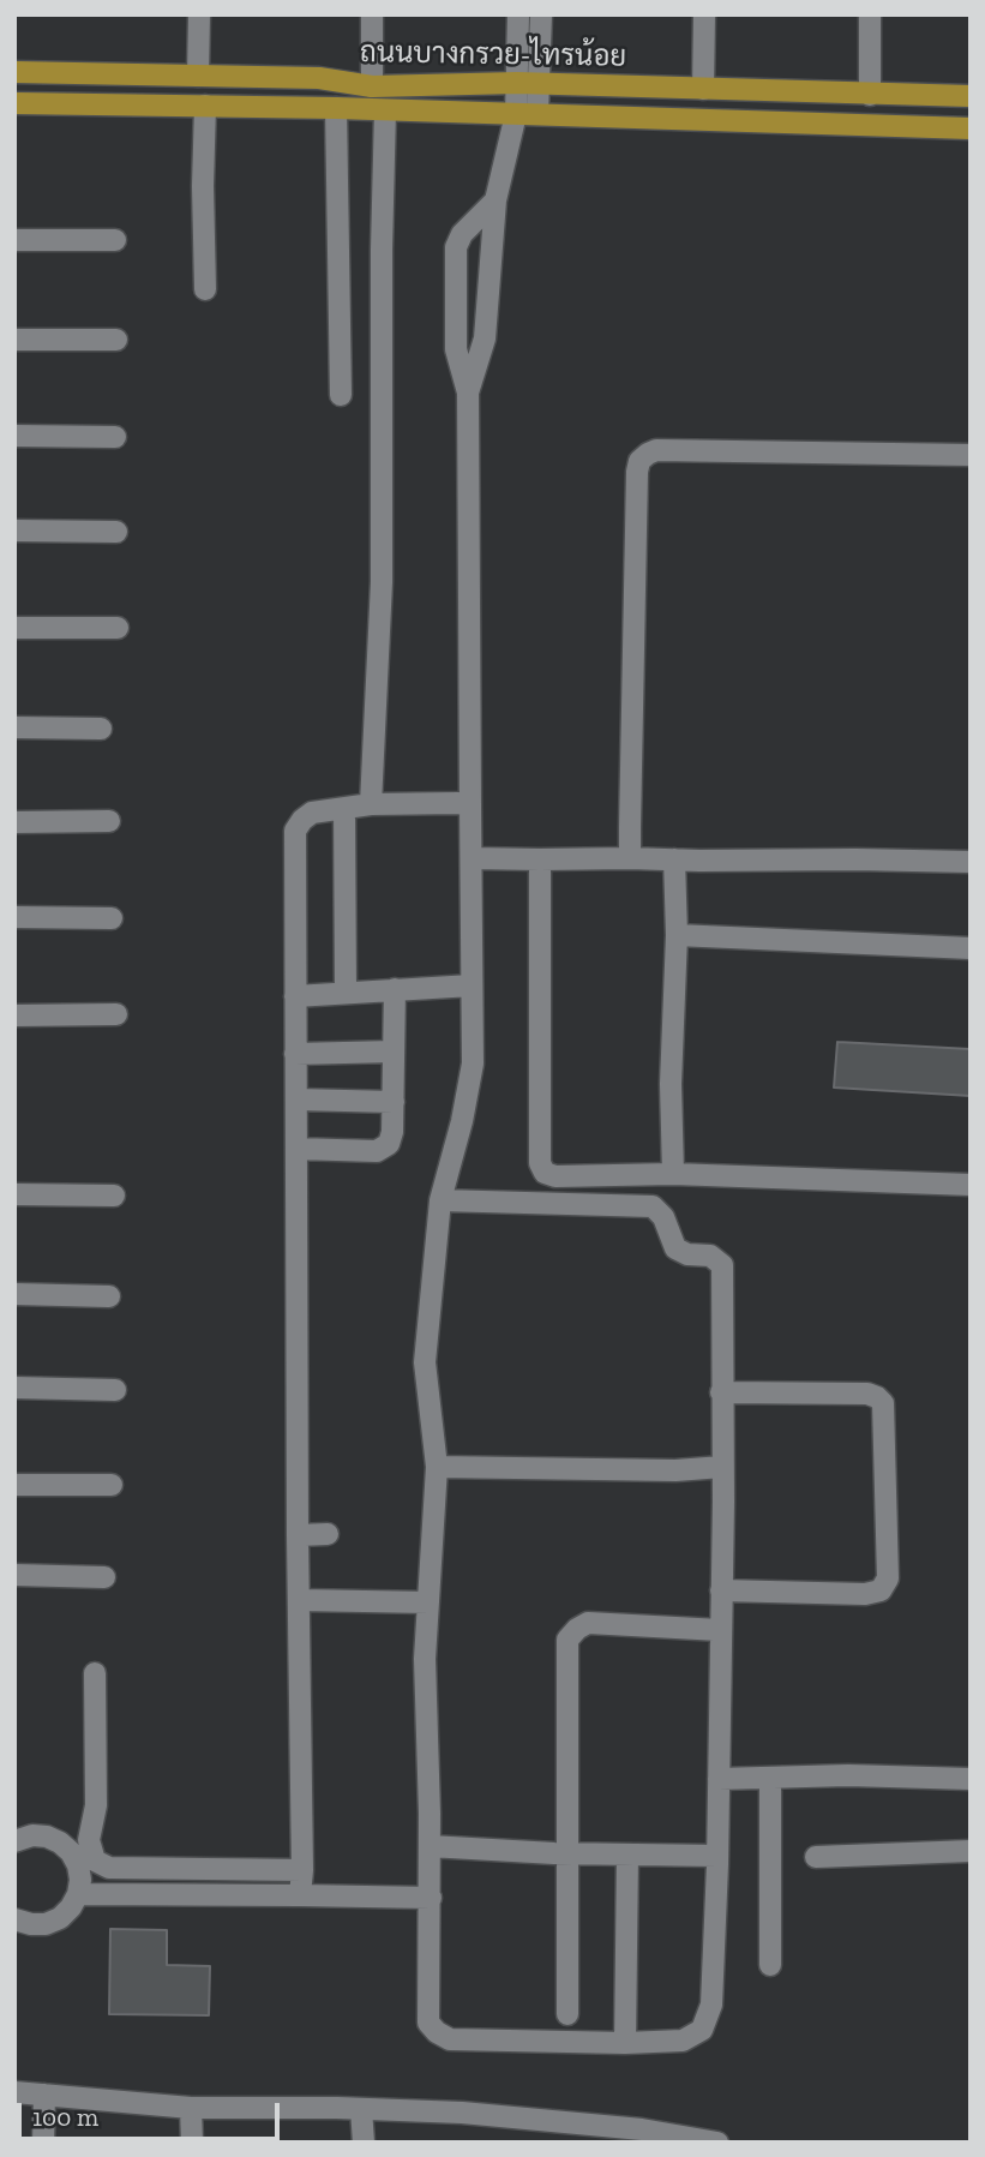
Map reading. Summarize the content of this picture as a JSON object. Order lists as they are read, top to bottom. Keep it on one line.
{"streets":{"main road":["ถนนบางกรวย-ไทรน้อย"]},"scale_bar":"100 m"}
